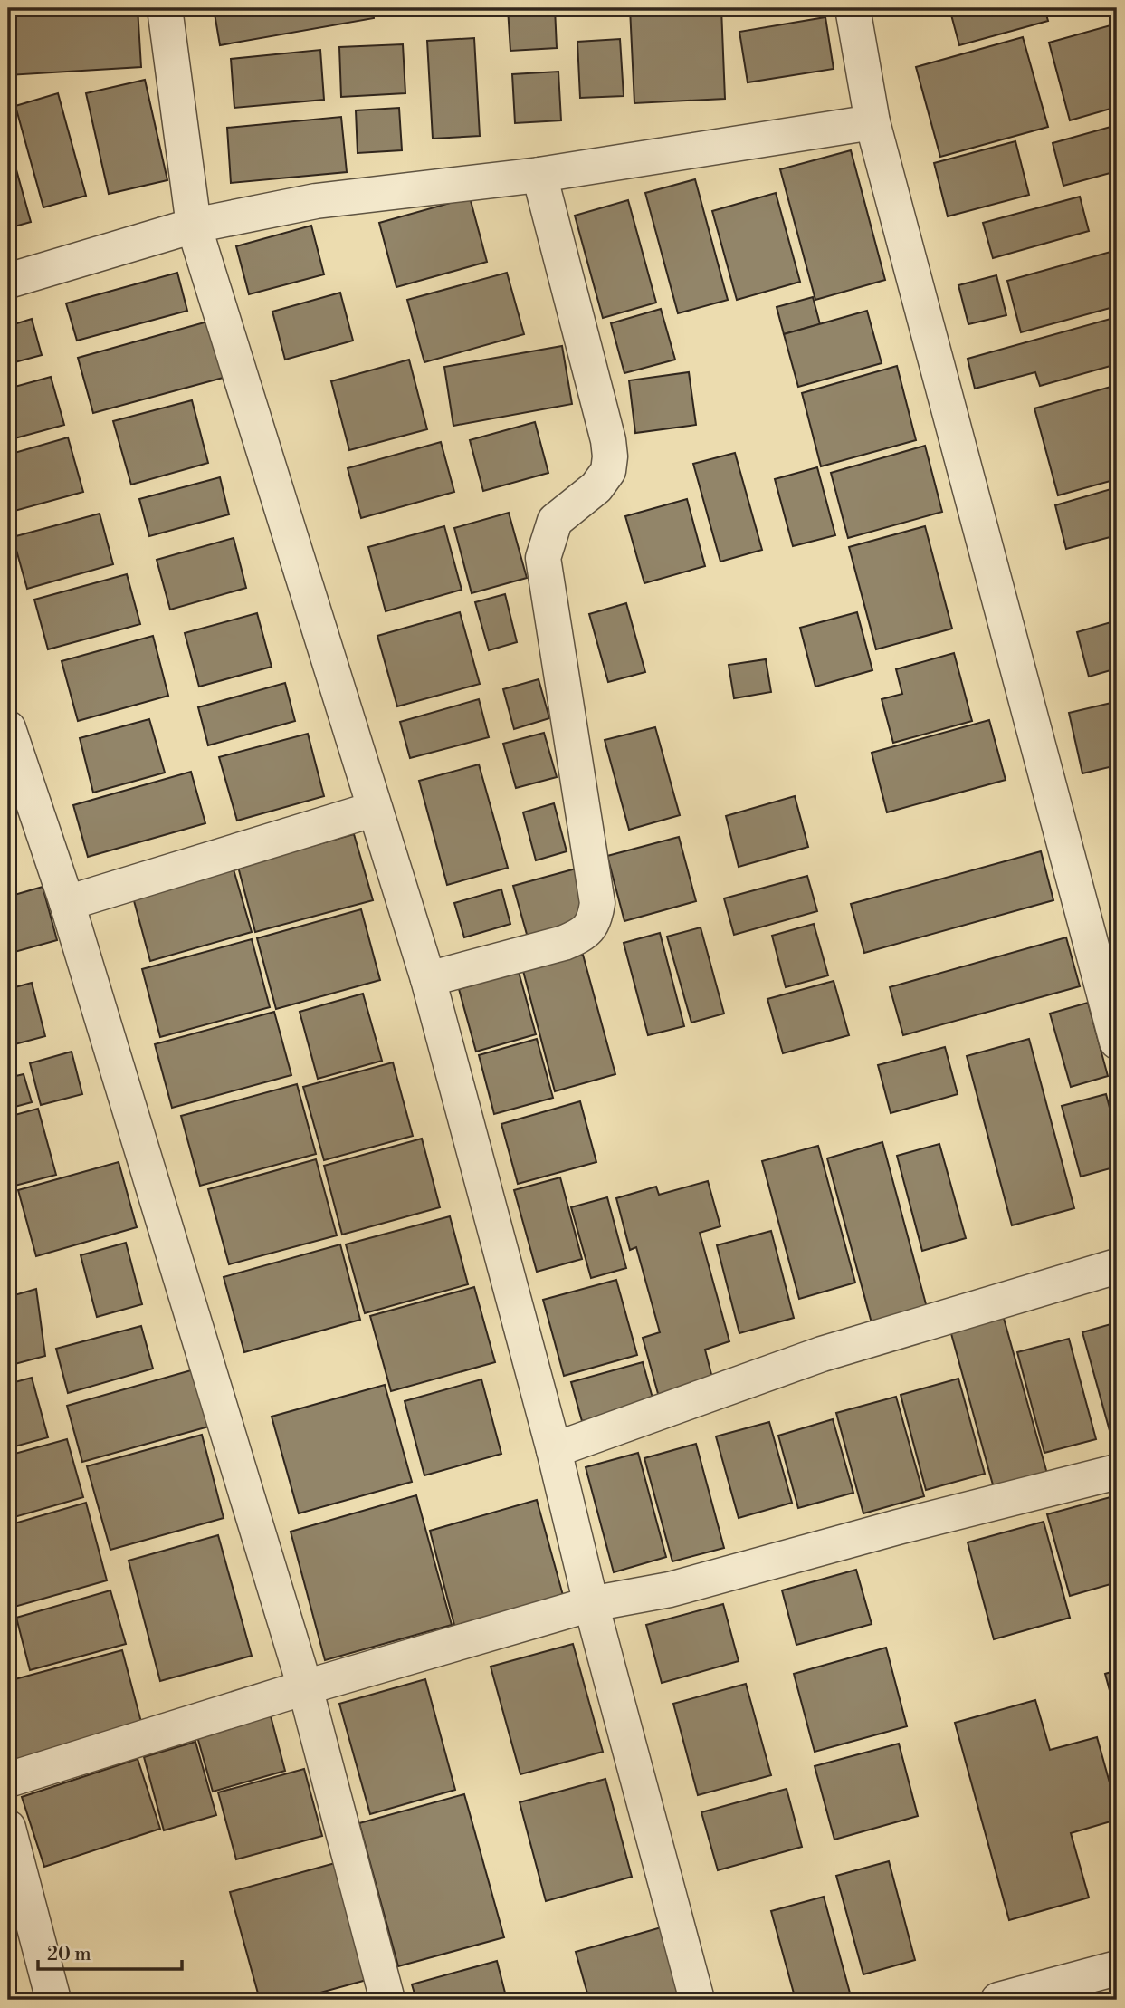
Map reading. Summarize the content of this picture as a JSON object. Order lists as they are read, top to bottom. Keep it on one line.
{"scale_bar":"20 m"}
